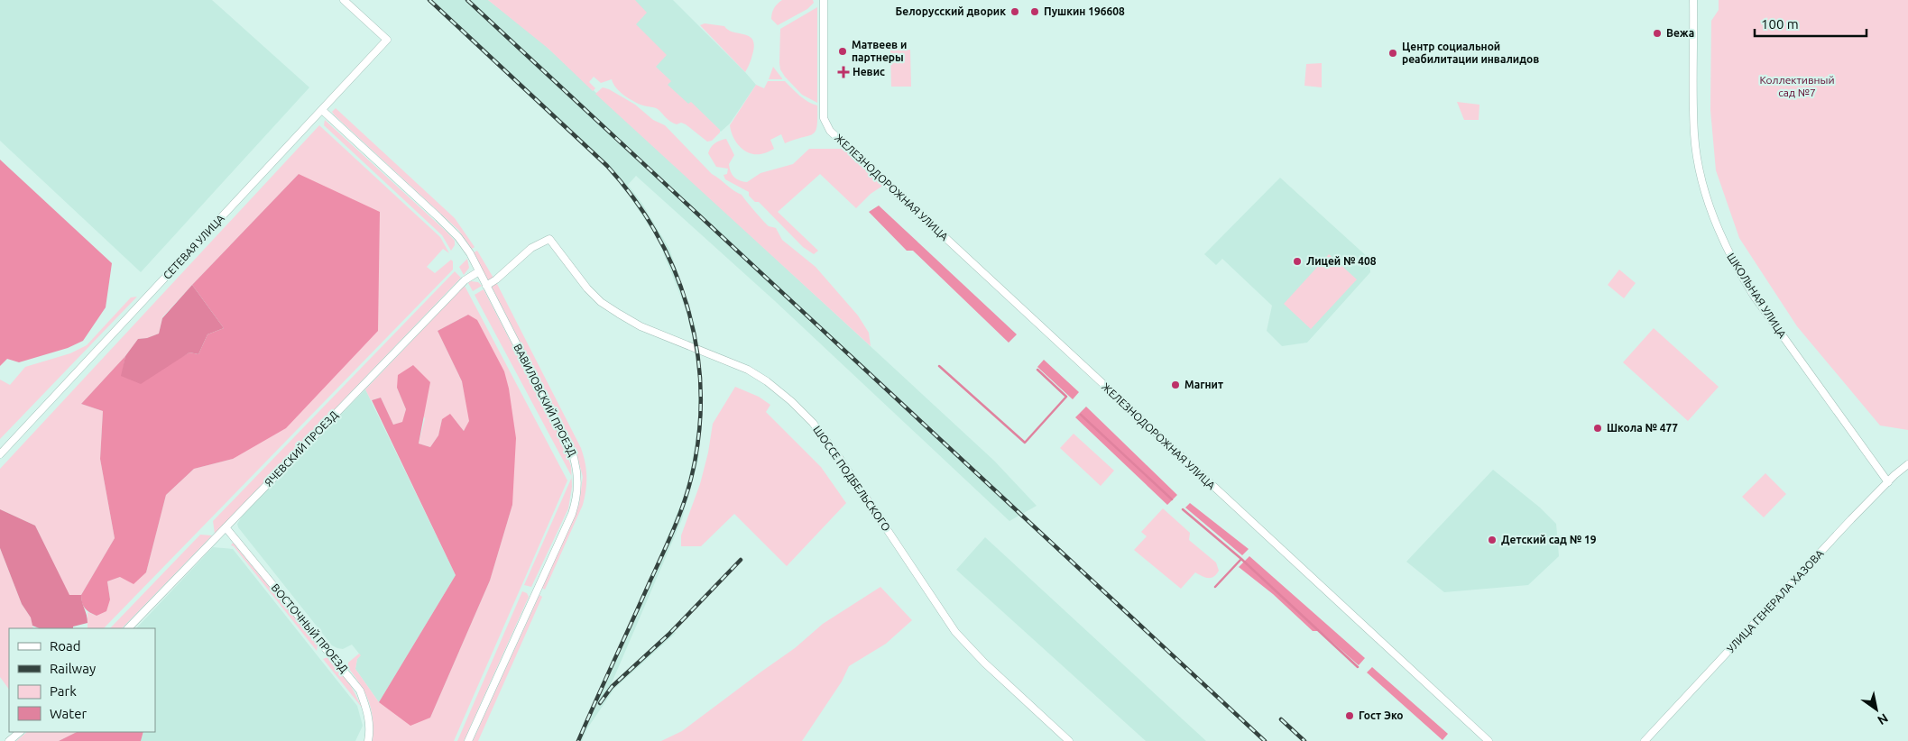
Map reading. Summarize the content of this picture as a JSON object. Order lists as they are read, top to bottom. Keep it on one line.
{"streets":{"street":["ЖЕЛЕЗНОДОРОЖНАЯ УЛИЦА","СЕТЕВАЯ УЛИЦА","ШКОЛЬНАЯ УЛИЦА","ВАВИЛОВСКИЙ ПРОЕЗД","ЯЧЕВСКИЙ ПРОЕЗД","ШОССЕ ПОДБЕЛЬСКОГО","УЛИЦА ГЕНЕРАЛА ХАЗОВА","ВОСТОЧНЫЙ ПРОЕЗД"]},"crossings":[["СЕТЕВАЯ УЛИЦА","ВАВИЛОВСКИЙ ПРОЕЗД"],["ШКОЛЬНАЯ УЛИЦА","УЛИЦА ГЕНЕРАЛА ХАЗОВА"],["ВАВИЛОВСКИЙ ПРОЕЗД","ЯЧЕВСКИЙ ПРОЕЗД"],["ВАВИЛОВСКИЙ ПРОЕЗД","ШОССЕ ПОДБЕЛЬСКОГО"],["ЯЧЕВСКИЙ ПРОЕЗД","ВОСТОЧНЫЙ ПРОЕЗД"]],"parks":["Коллективный сад №7"],"places":{"other":["Белорусский дворик","Пушкин 196608","Вежа","Матвеев и партнеры","Центр социальной реабилитации инвалидов","Лицей № 408","Магнит","Школа № 477","Детский сад № 19","Гост Эко"],"health":["Невис"]},"legend":["Road","Railway","Park","Water"],"scale_bar":"100 m","north":"bottom right"}
